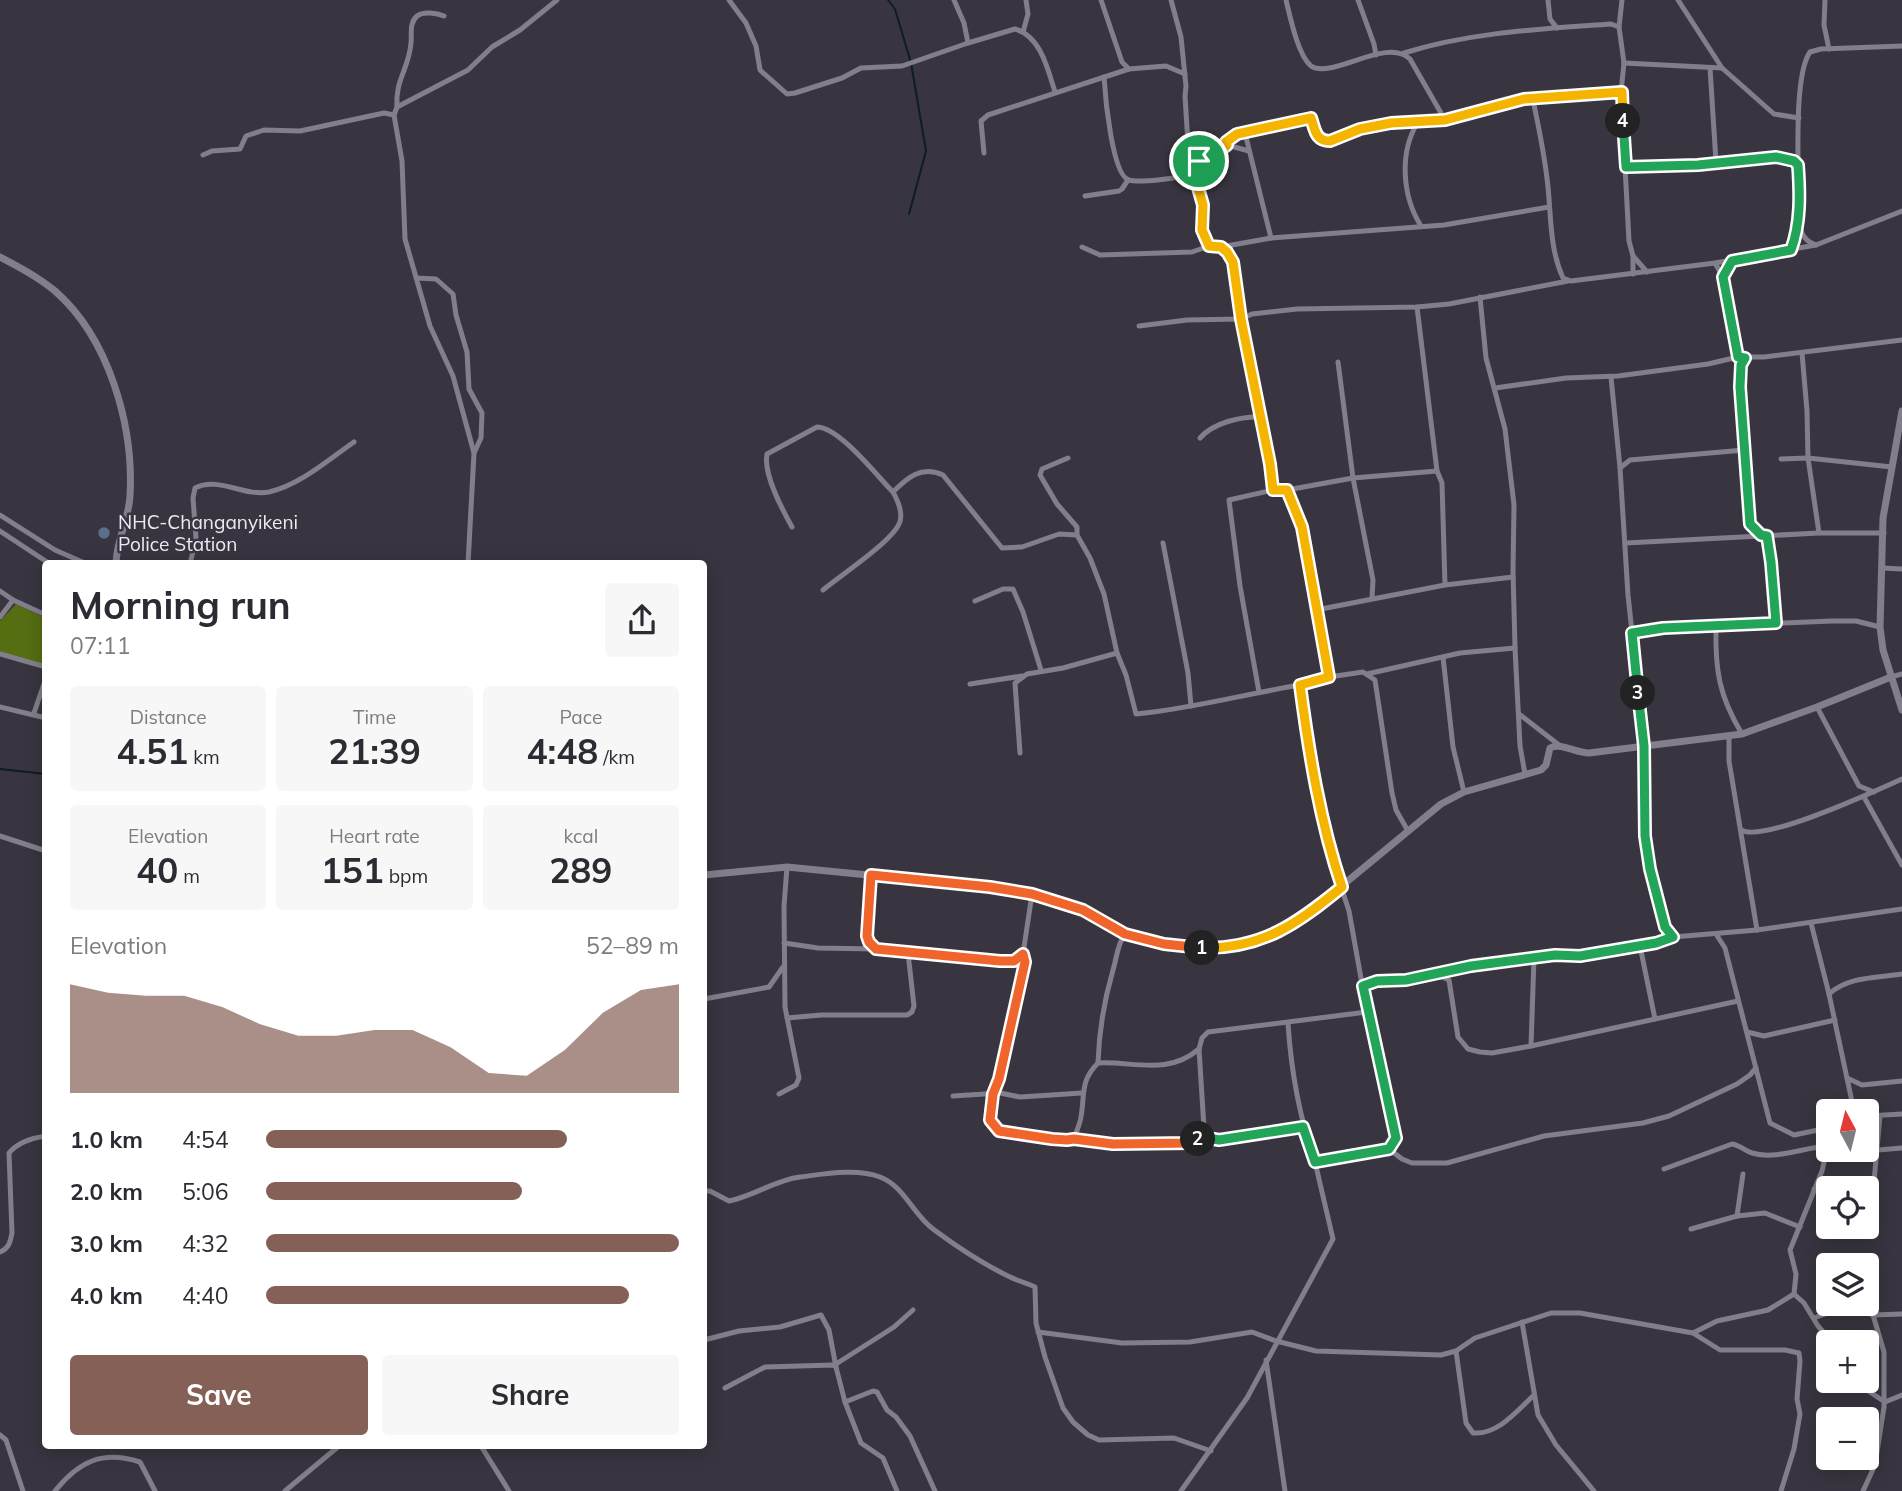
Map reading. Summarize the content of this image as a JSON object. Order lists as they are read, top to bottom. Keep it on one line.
{"places":["NHC-Changanyikeni Police Station"],"north":"top","page":{"pins":["4","3","1","2"],"heading":["Morning run","07:11"],"stats":[["Distance","4.51 km"],["Time","21:39"],["Pace","4:48 /km"],["Elevation","40 m"],["Heart rate","151 bpm"],["kcal","289"]],"chart":["Elevation","52–89 m"],"map_buttons":["+","−"],"list":[{"name":"1.0 km","note":"4:54"},{"name":"2.0 km","note":"5:06"},{"name":"3.0 km","note":"4:32"},{"name":"4.0 km","note":"4:40"}],"buttons":["Save","Share"]}}
